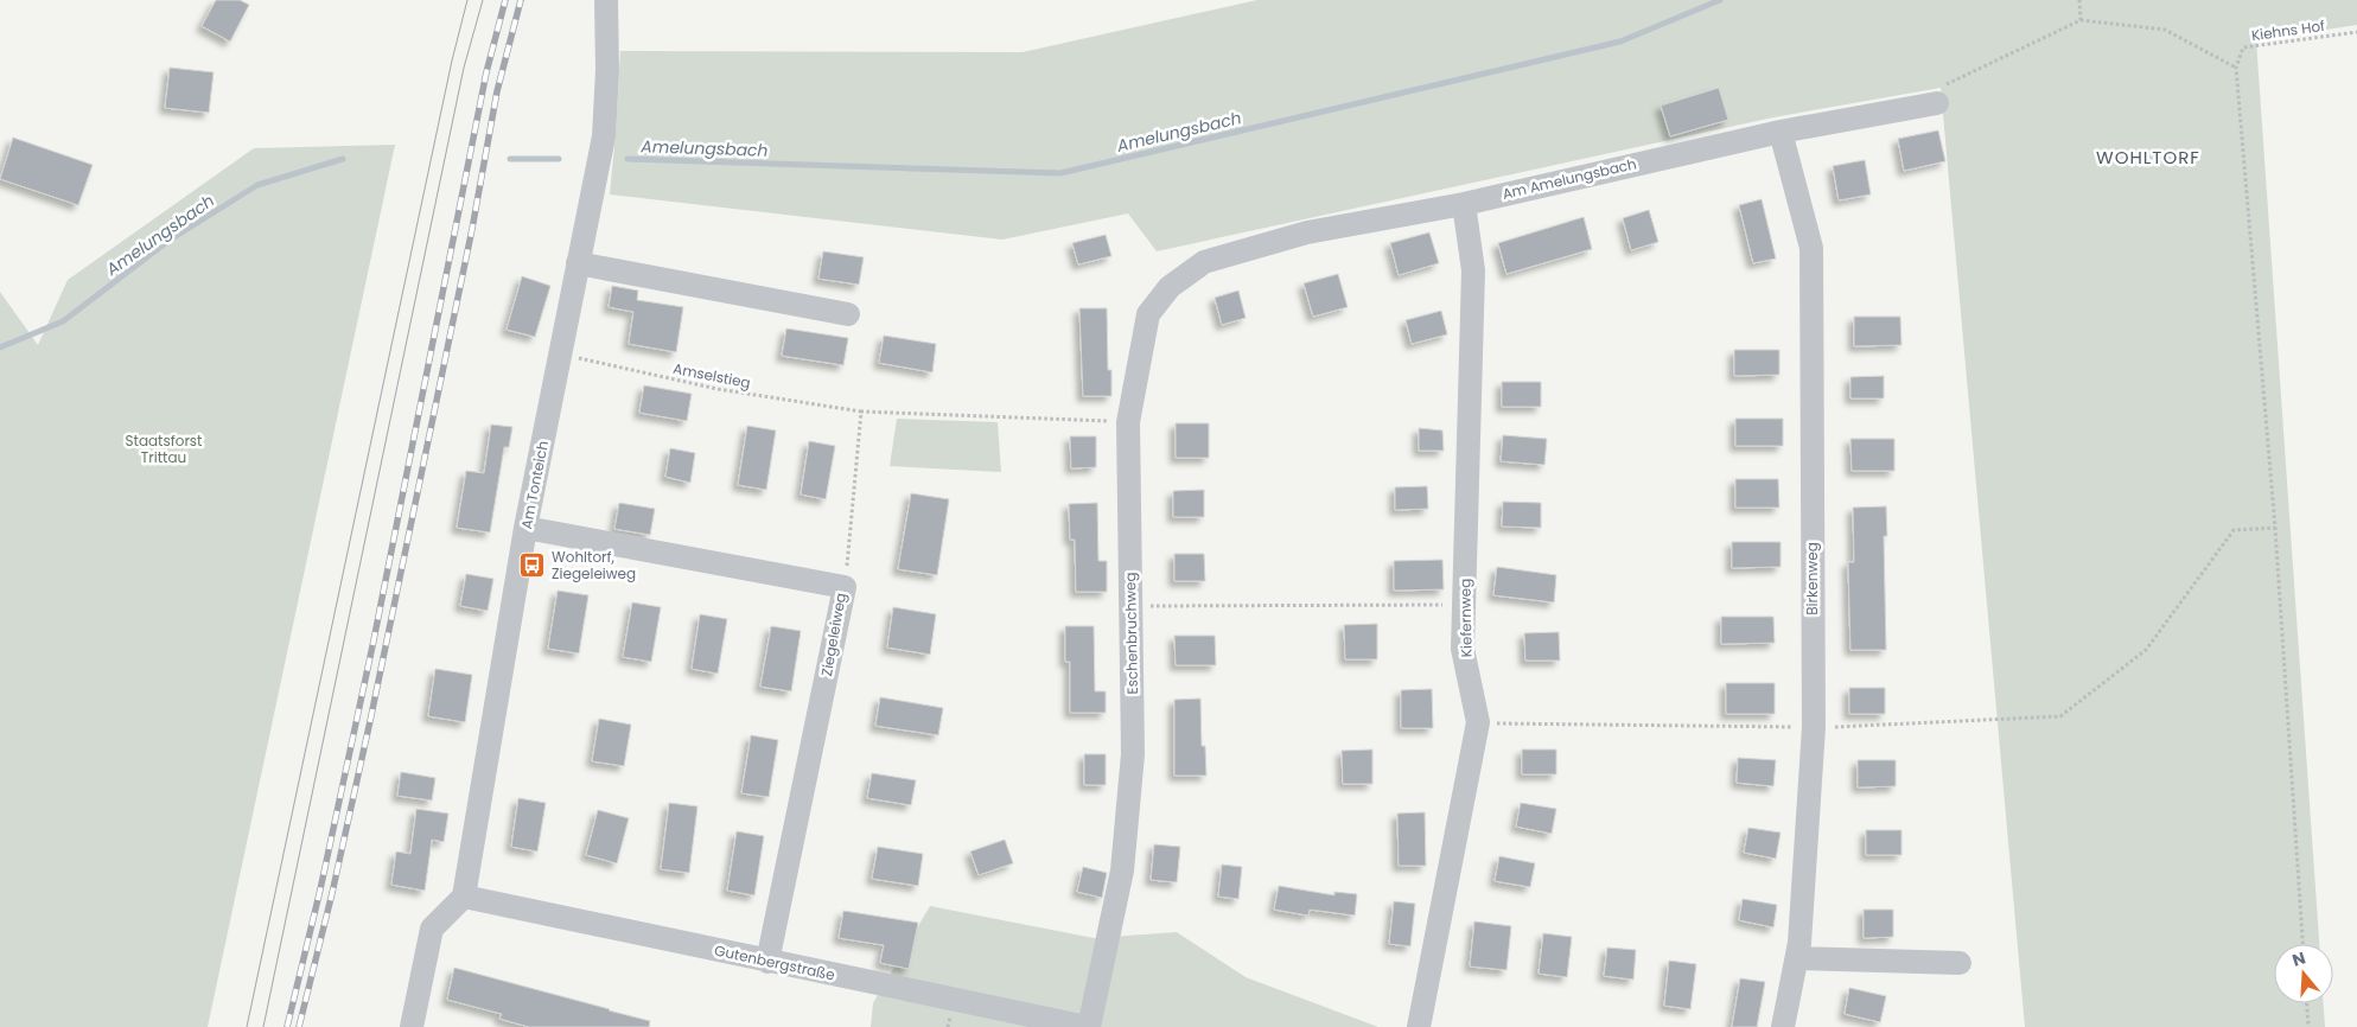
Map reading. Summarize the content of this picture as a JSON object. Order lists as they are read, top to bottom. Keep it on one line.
{"streets":{"street":["Am Amelungsbach","Am Tonteich","Birkenweg","Kiefernweg","Eschenbruchweg","Ziegeleiweg","Gutenbergstraße"],"path":["Kiehns Hof","Amselstieg"]},"crossings":[["Am Amelungsbach","Birkenweg"],["Am Amelungsbach","Kiefernweg"],["Am Amelungsbach","Eschenbruchweg"],["Amselstieg","Am Tonteich"],["Amselstieg","Eschenbruchweg"],["Am Tonteich","Ziegeleiweg"],["Am Tonteich","Gutenbergstraße"],["Eschenbruchweg","Gutenbergstraße"],["Ziegeleiweg","Gutenbergstraße"]],"districts":["WOHLTORF"],"water":["Amelungsbach"],"parks":["Staatsforst Trittau"],"places":{"bus stop":["Wohltorf, Ziegeleiweg"]},"north":"top"}
